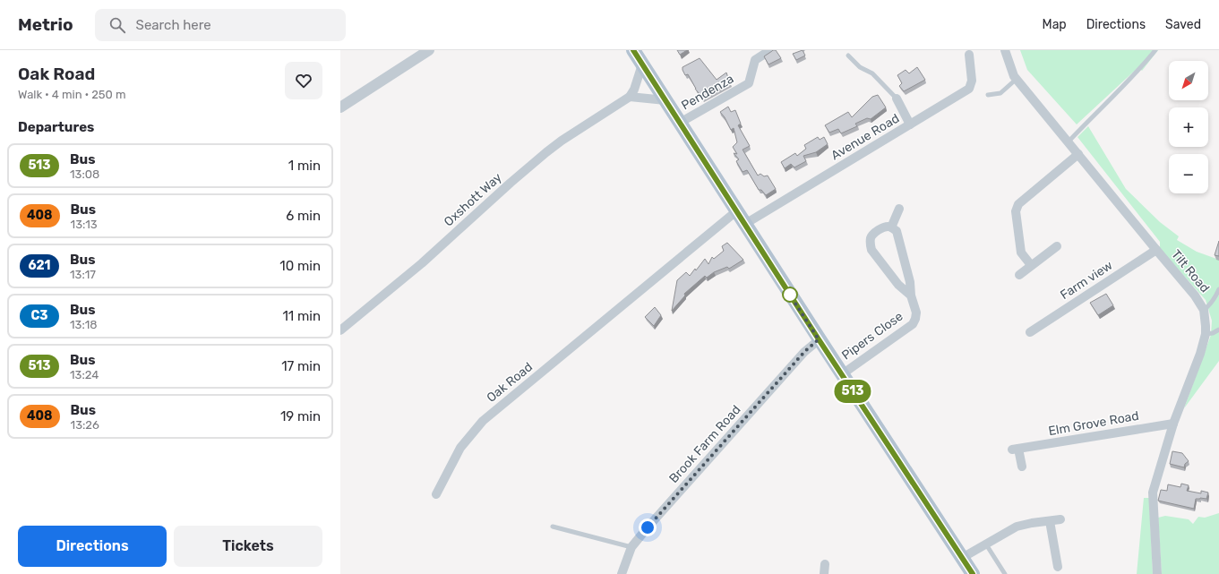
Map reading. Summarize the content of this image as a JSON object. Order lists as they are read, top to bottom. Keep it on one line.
{"streets":{"street":["Pendenza","Avenue Road","Oxshott Way","Tilt Road","Farm view","Pipers Close","Oak Road","Elm Grove Road","Brook Farm Road"]},"crossings":[["Tilt Road","Farm view"],["Tilt Road","Elm Grove Road"]],"lines":["bus line 513"],"north":"bottom left","page":{"header":"Metrio","search":"Search here","nav":["Map","Directions","Saved"],"heading":[["Oak Road","Walk · 4 min · 250 m"],"Departures"],"on_map":"513","map_buttons":["+","−"],"list":[{"mark":"513","name":"Bus","note":"13:08","value":"1 min"},{"mark":"408","name":"Bus","note":"13:13","value":"6 min"},{"mark":"621","name":"Bus","note":"13:17","value":"10 min"},{"mark":"C3","name":"Bus","note":"13:18","value":"11 min"},{"mark":"513","name":"Bus","note":"13:24","value":"17 min"},{"mark":"408","name":"Bus","note":"13:26","value":"19 min"}],"buttons":["Directions","Tickets"]}}
